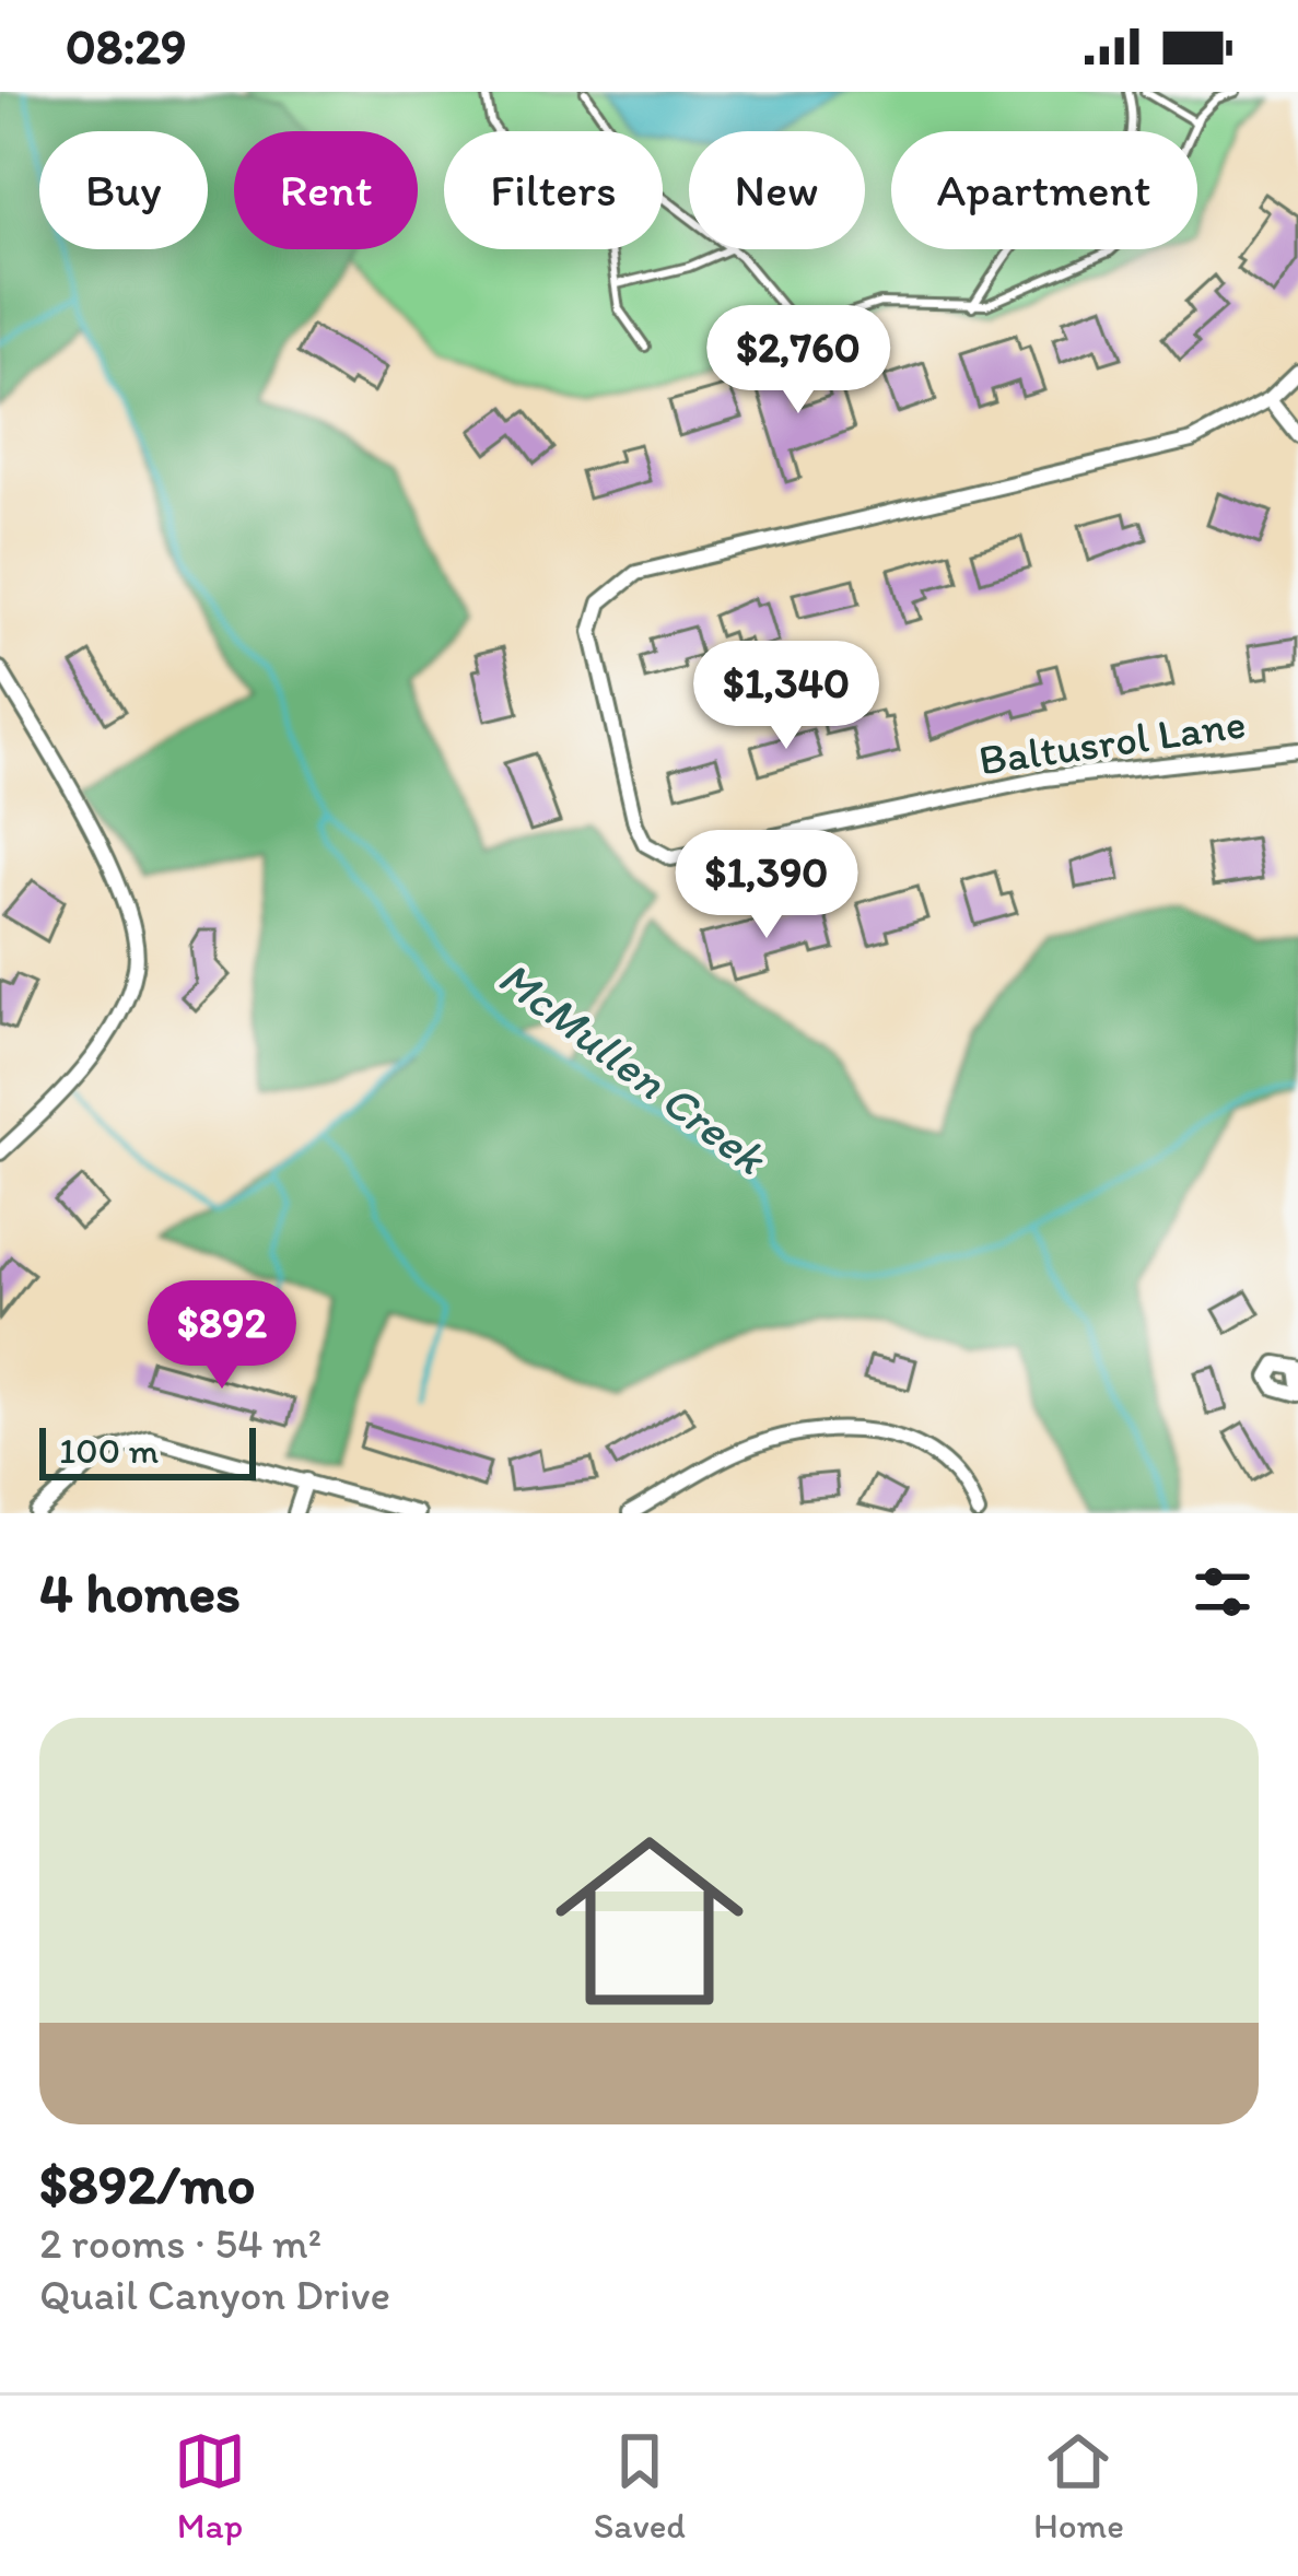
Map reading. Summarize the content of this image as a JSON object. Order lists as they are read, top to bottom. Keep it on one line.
{"streets":{"street":["Baltusrol Lane"]},"water":["McMullen Creek"],"scale_bar":"100 m","page":{"status":"08:29","chip":["Buy","Rent","Filters","New","Apartment"],"price":["$2,760","$1,340","$1,390","$892"],"scale":"100 m","heading":"4 homes","list":[{"name":"$892/mo","note":"2 rooms · 54 m² · Quail Canyon Drive"}],"tabs":["Map","Saved","Home"]}}
